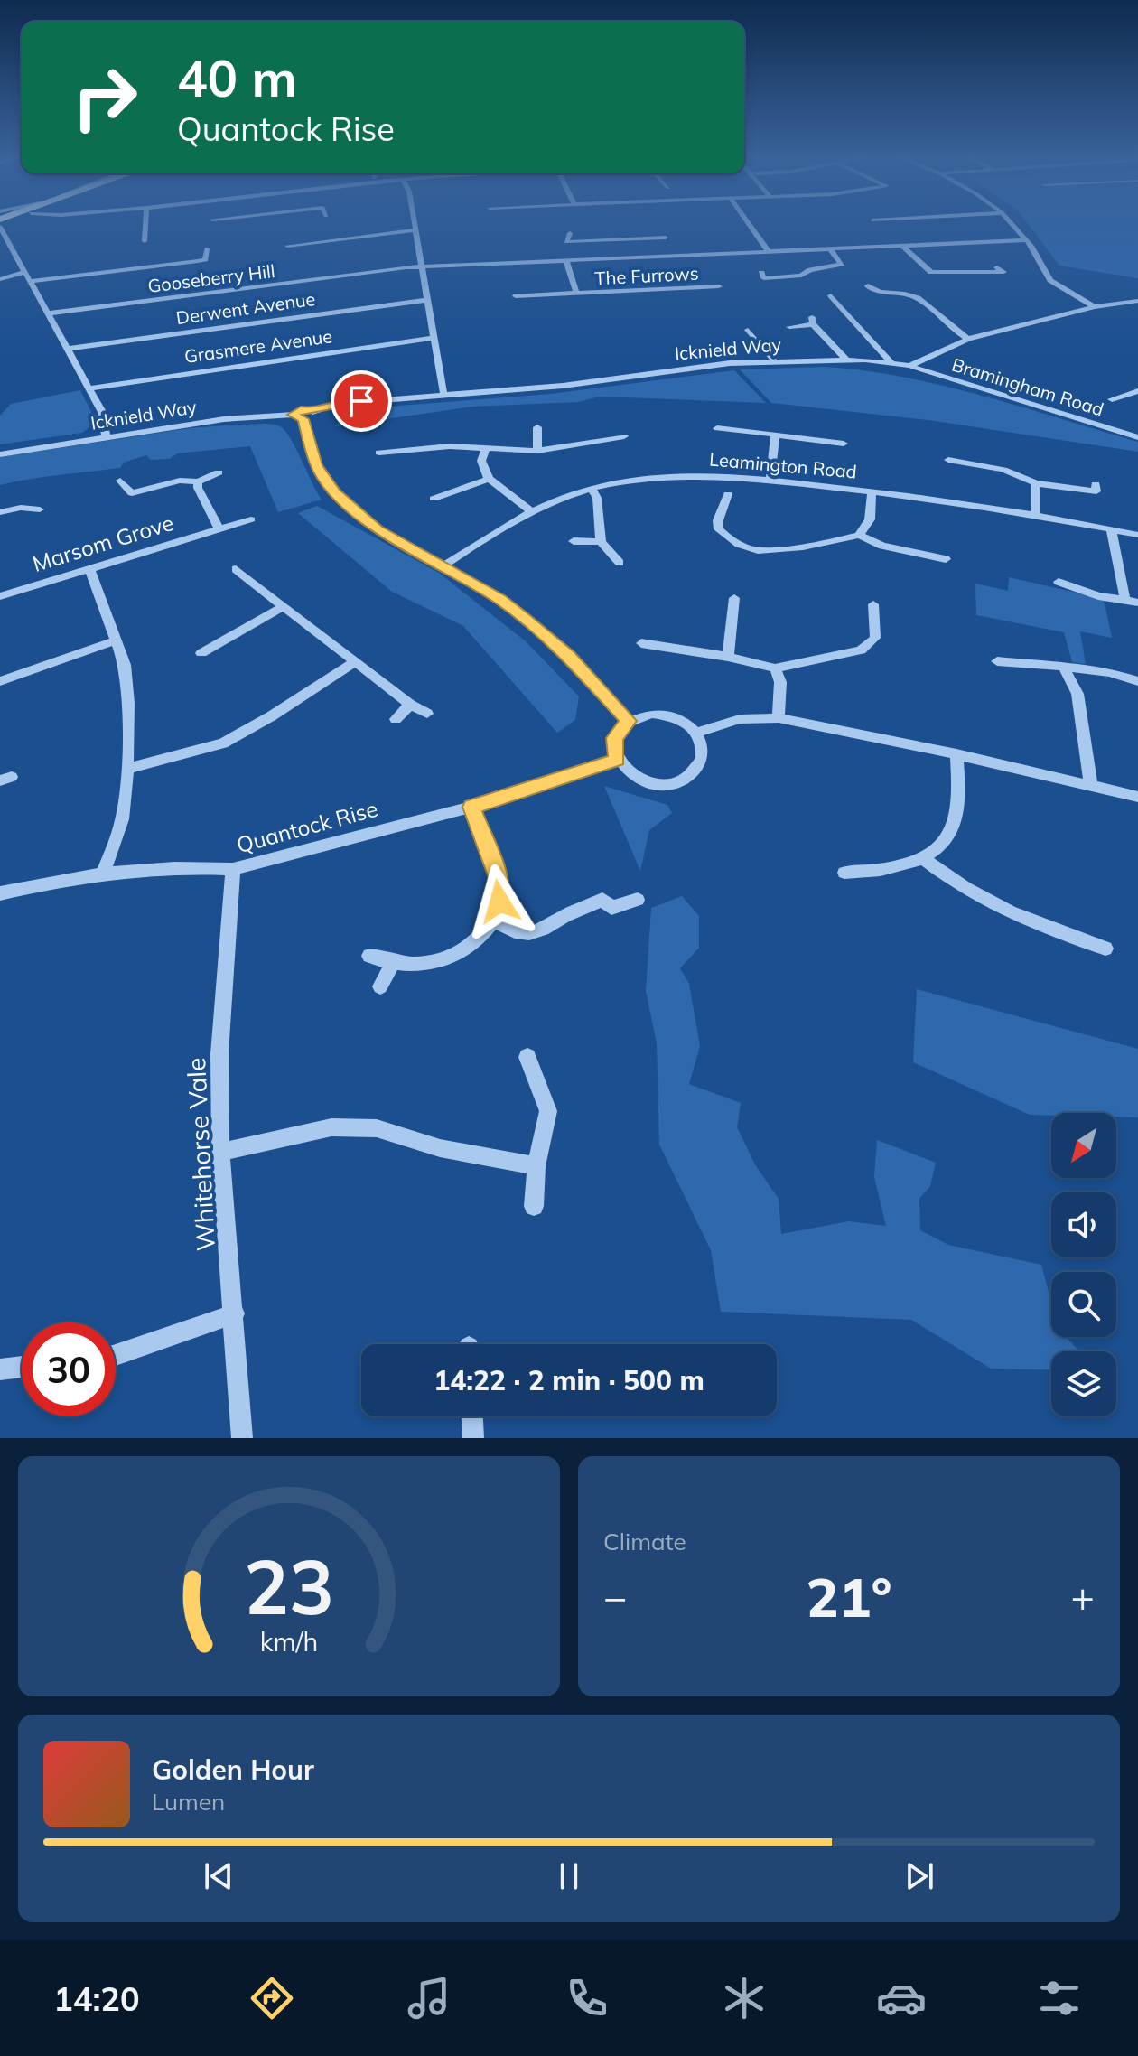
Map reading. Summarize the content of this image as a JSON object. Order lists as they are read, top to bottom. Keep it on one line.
{"streets":{"street":["The Furrows","Gooseberry Hill","Derwent Avenue","Grasmere Avenue","Icknield Way","Bramingham Road","Leamington Road","Marsom Grove","Quantock Rise","Whitehorse Vale"]},"crossings":[["The Furrows","Gooseberry Hill"],["Icknield Way","Bramingham Road"],["Quantock Rise","Whitehorse Vale"]],"north":"bottom left","page":{"turn":["40 m","Quantock Rise"],"limit":"30","trip":"14:22 · 2 min · 500 m","tile":"Climate","heat":["−","21°","+"],"song":["Golden Hour","Lumen"],"tabs":"14:20","gauge":["23","km/h"]}}
